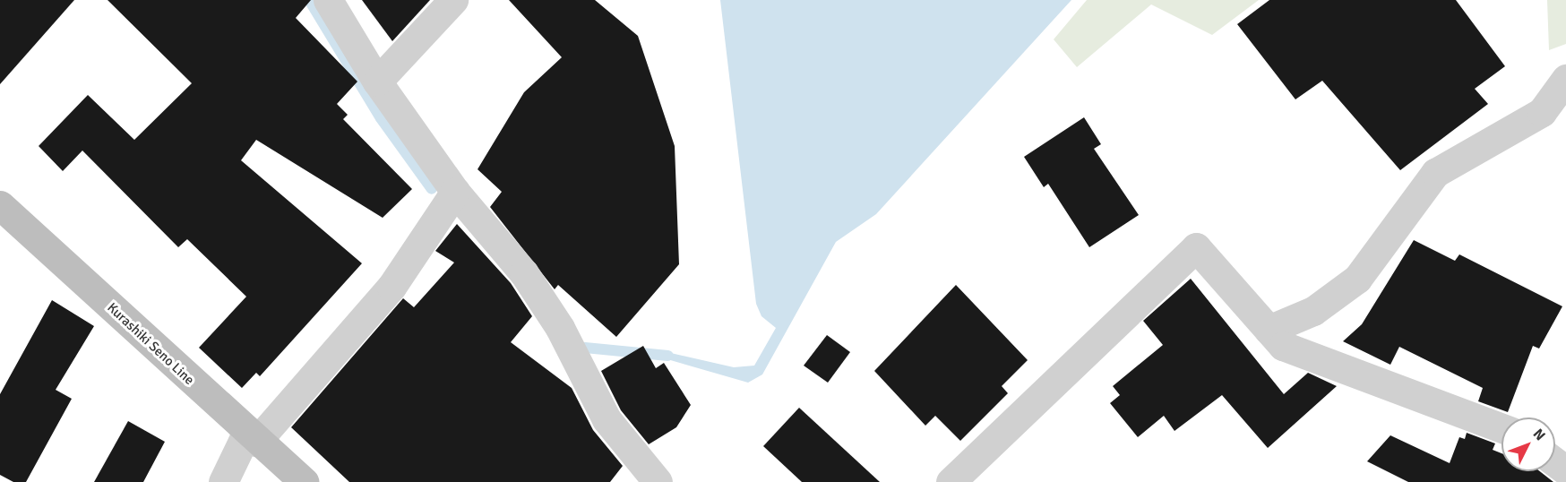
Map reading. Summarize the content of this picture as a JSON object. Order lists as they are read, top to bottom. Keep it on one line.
{"streets":{"main road":["Kurashiki Seno Line"]},"north":"top right"}
